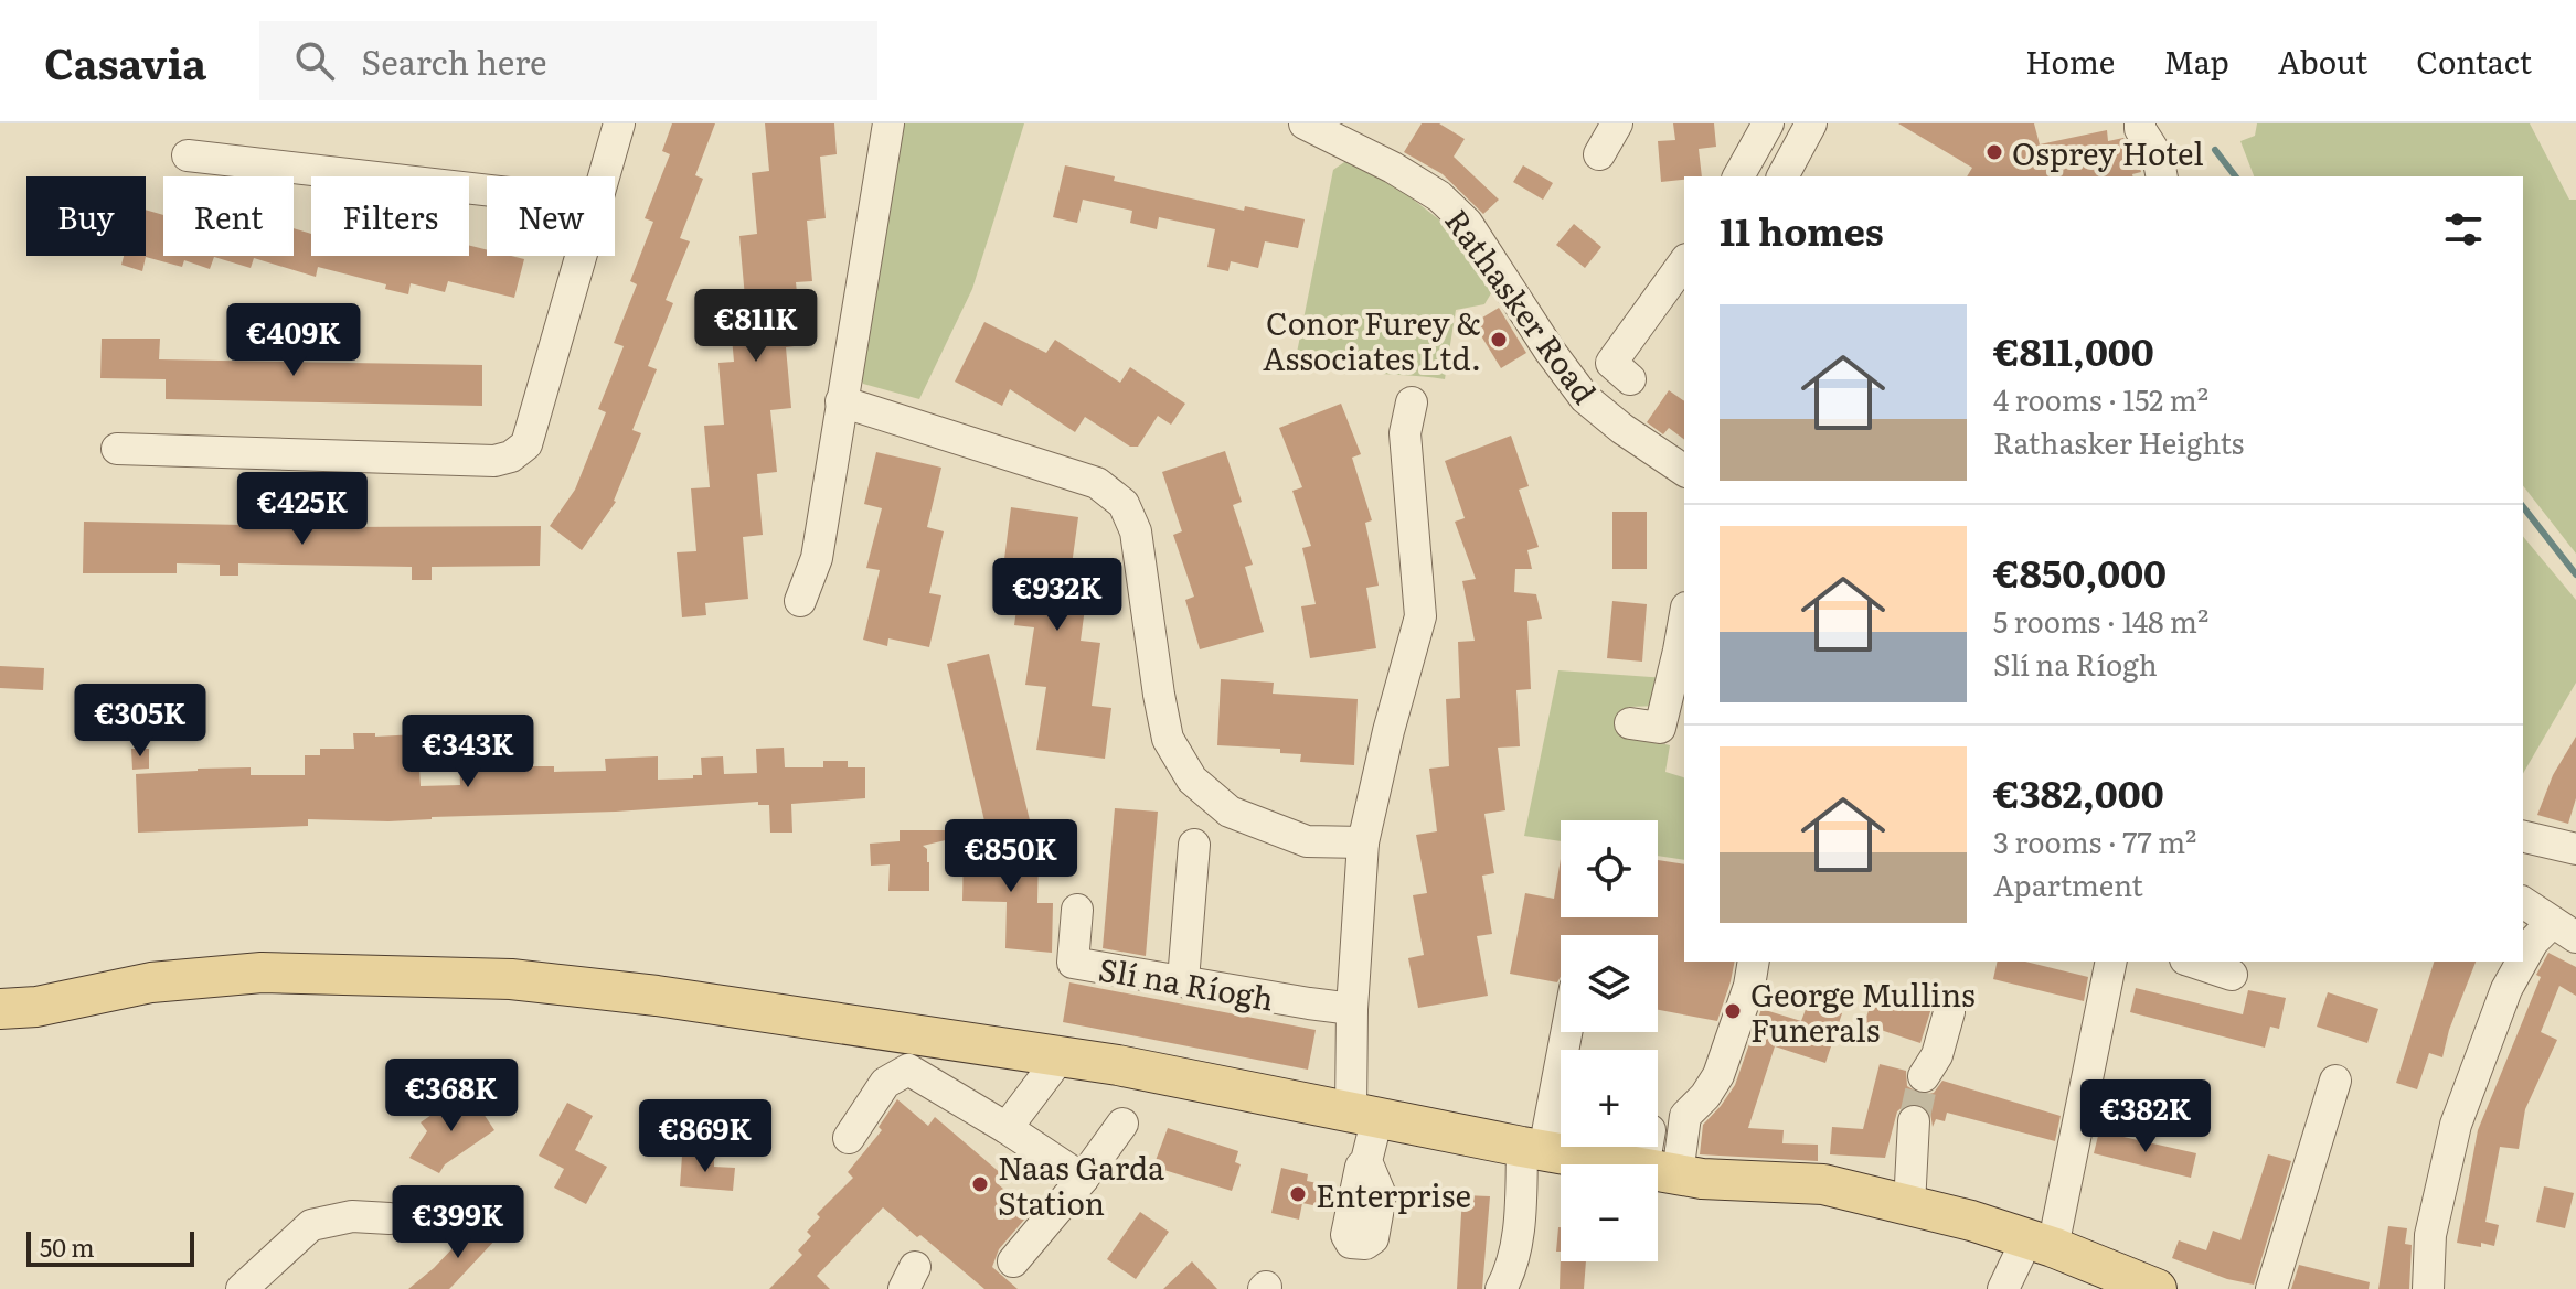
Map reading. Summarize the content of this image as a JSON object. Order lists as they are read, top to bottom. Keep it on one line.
{"streets":{"street":["Rathasker Road","Slí na Ríogh"]},"places":["Osprey Hotel","Conor Furey & Associates Ltd.","George Mullins Funerals","Naas Garda Station","Enterprise"],"scale_bar":"50 m","page":{"header":"Casavia","search":"Search here","nav":["Home","Map","About","Contact"],"chip":["Buy","Rent","Filters","New"],"heading":"11 homes","list":[{"name":"€811,000","note":"4 rooms · 152 m² · Rathasker Heights"},{"name":"€850,000","note":"5 rooms · 148 m² · Slí na Ríogh"},{"name":"€382,000","note":"3 rooms · 77 m² · Apartment"}],"price":["€811K","€409K","€425K","€932K","€305K","€343K","€850K","€368K","€382K","€869K","€399K"],"map_buttons":["+","−"],"scale":"50 m"}}
